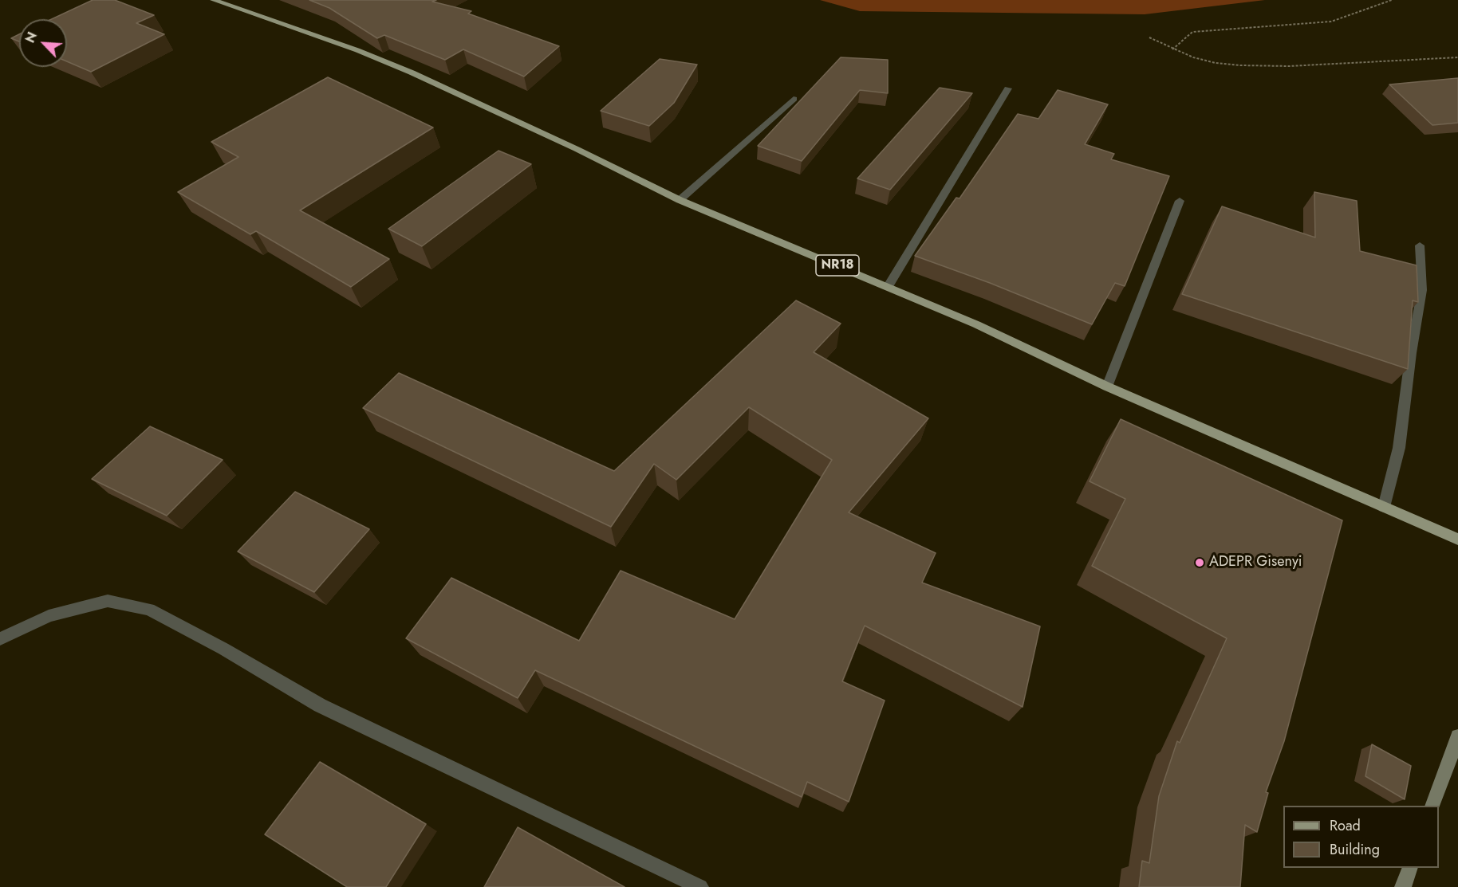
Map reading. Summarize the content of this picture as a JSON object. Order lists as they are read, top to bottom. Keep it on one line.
{"streets":{"main road":["NR18"]},"places":["ADEPR Gisenyi"],"legend":["Road","Building"],"north":"top left"}
